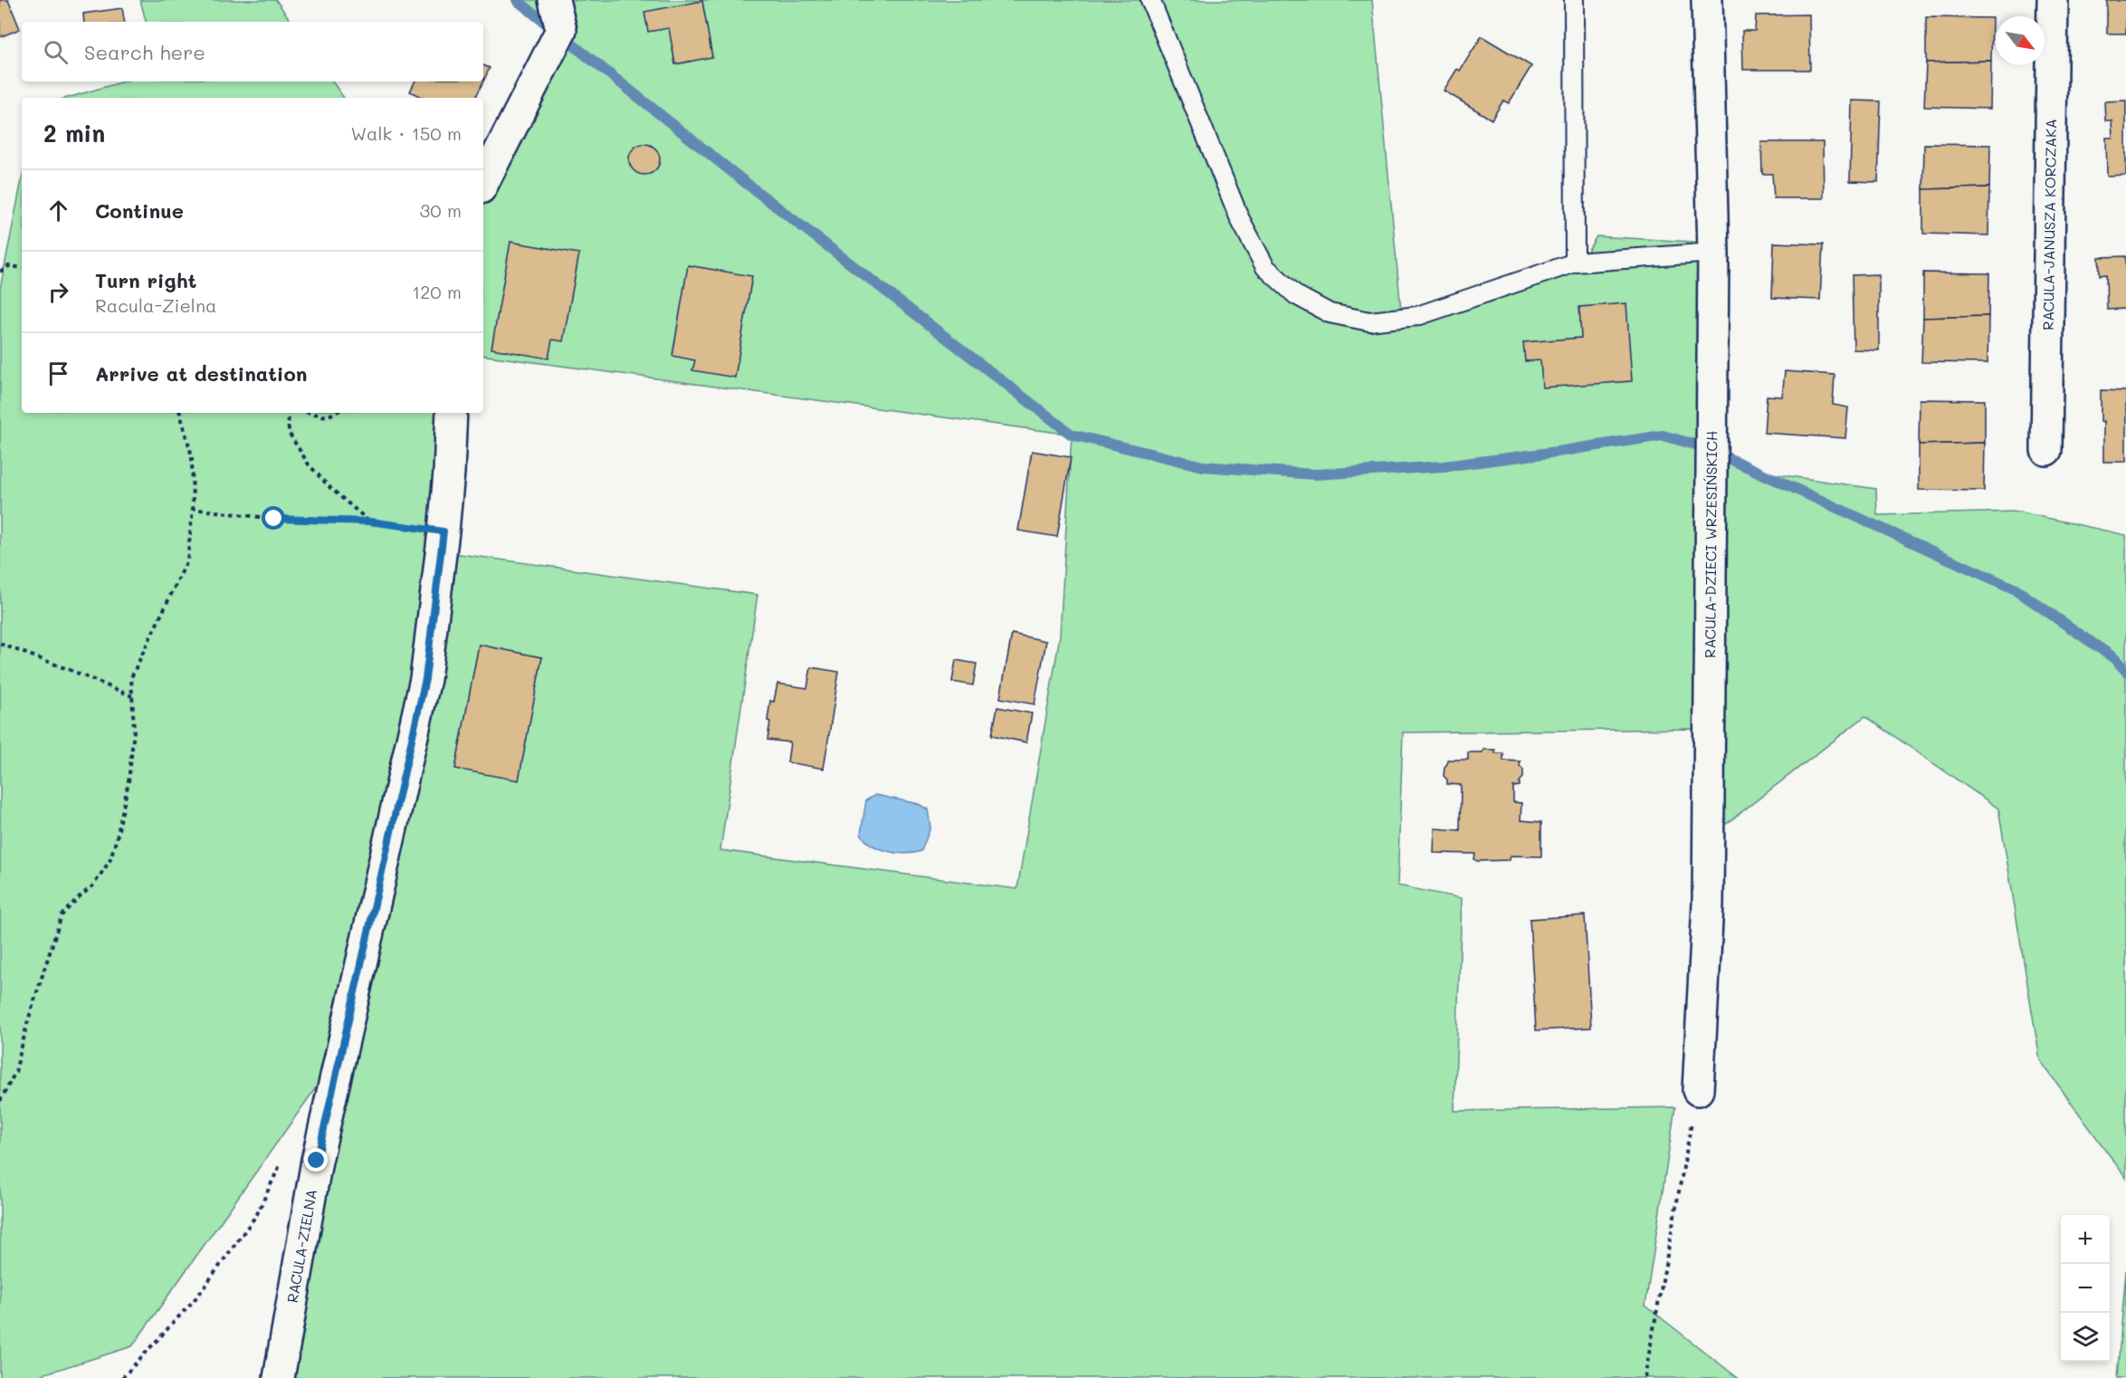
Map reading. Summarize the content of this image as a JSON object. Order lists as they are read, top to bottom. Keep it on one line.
{"streets":{"street":["RACULA-JANUSZA KORCZAKA","RACULA-DZIECI WRZESIŃSKICH","RACULA-ZIELNA"]},"north":"bottom right","page":{"search":"Search here","heading":["2 min","Walk · 150 m"],"list":[["Continue","30 m"],["Turn right","Racula-Zielna","120 m"],"Arrive at destination"],"map_buttons":["+","−"]}}
